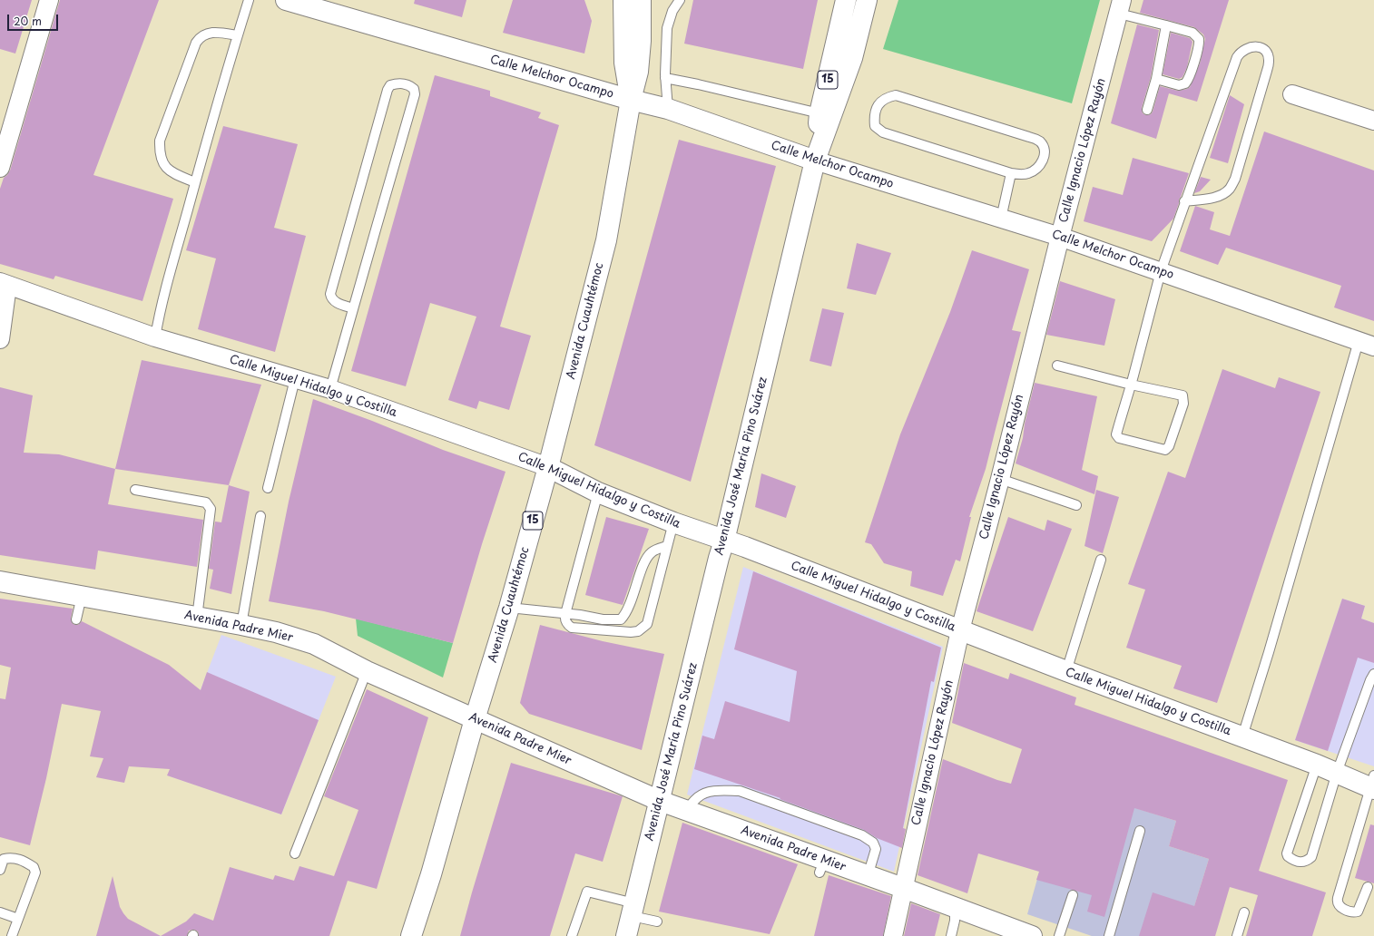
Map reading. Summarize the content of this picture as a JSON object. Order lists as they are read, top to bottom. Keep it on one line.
{"streets":{"main road":["Calle Melchor Ocampo","15","Avenida Cuauhtémoc","Calle Miguel Hidalgo y Costilla","Avenida José María Pino Suárez","Avenida Padre Mier"],"street":["Calle Ignacio López Rayón"]},"crossings":[["Calle Melchor Ocampo","15"],["Calle Melchor Ocampo","Calle Ignacio López Rayón"],["Calle Melchor Ocampo","Avenida Cuauhtémoc"],["Calle Melchor Ocampo","Avenida José María Pino Suárez"],["15","Avenida José María Pino Suárez"],["Calle Ignacio López Rayón","Calle Miguel Hidalgo y Costilla"],["Calle Ignacio López Rayón","Avenida Padre Mier"],["Avenida Cuauhtémoc","Calle Miguel Hidalgo y Costilla"],["Avenida Cuauhtémoc","Avenida Padre Mier"],["Calle Miguel Hidalgo y Costilla","Avenida José María Pino Suárez"],["Avenida José María Pino Suárez","Avenida Padre Mier"]],"scale_bar":"20 m"}
